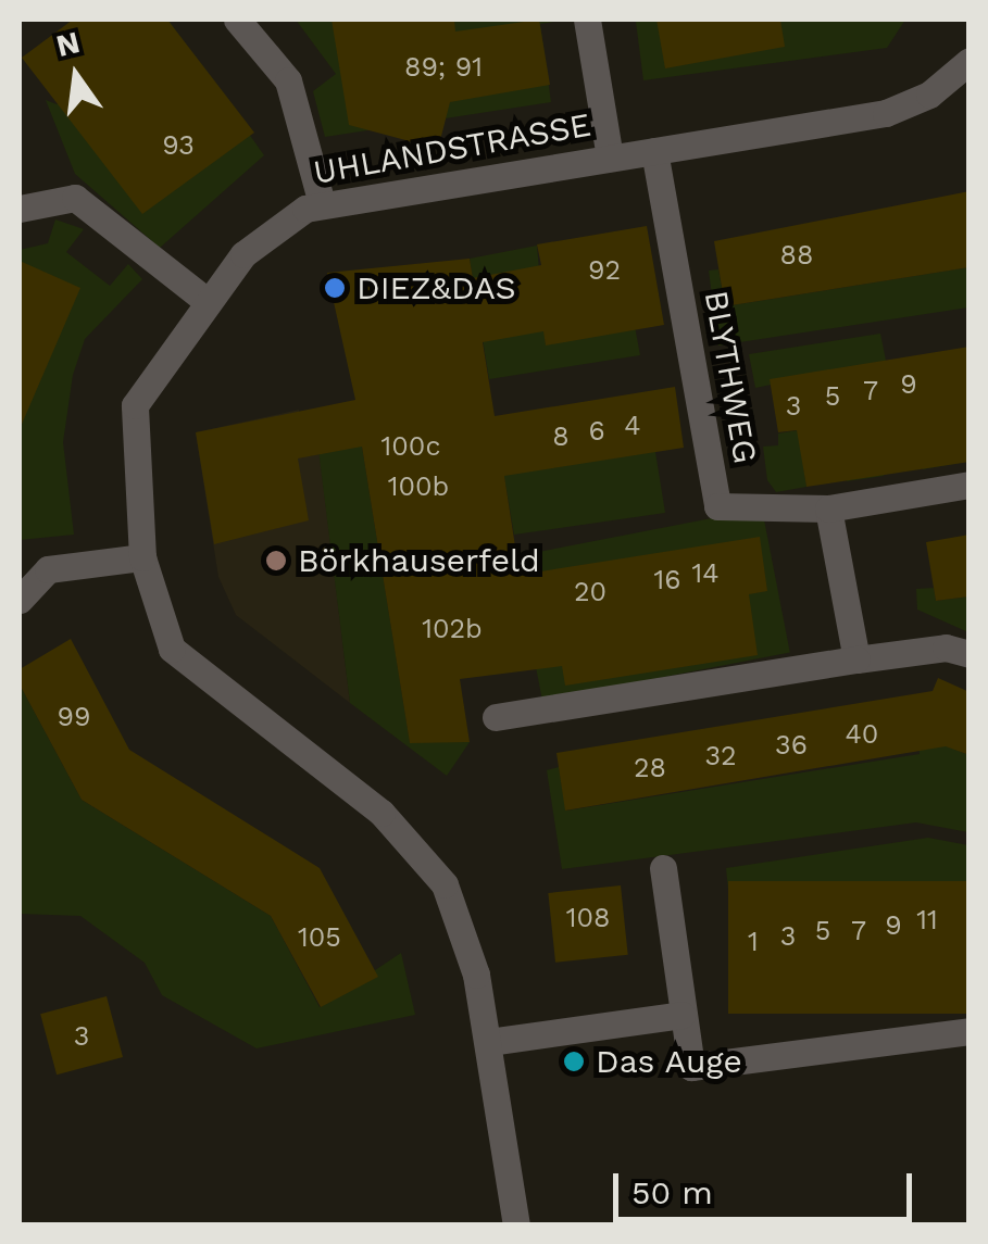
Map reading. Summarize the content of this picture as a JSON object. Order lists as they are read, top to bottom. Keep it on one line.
{"streets":{"street":["UHLANDSTRASSE","BLYTHWEG"]},"crossings":[["UHLANDSTRASSE","BLYTHWEG"]],"places":["DIEZ&DAS","Börkhauserfeld","Das Auge"],"house_numbers":["89; 91","93","88","92","9","7","5","3","4","6","8","100c","100b","14","16","20","102b","99","40","36","32","28","108","11","9","5","7","3","105","1","3"],"scale_bar":"50 m","north":"top"}
